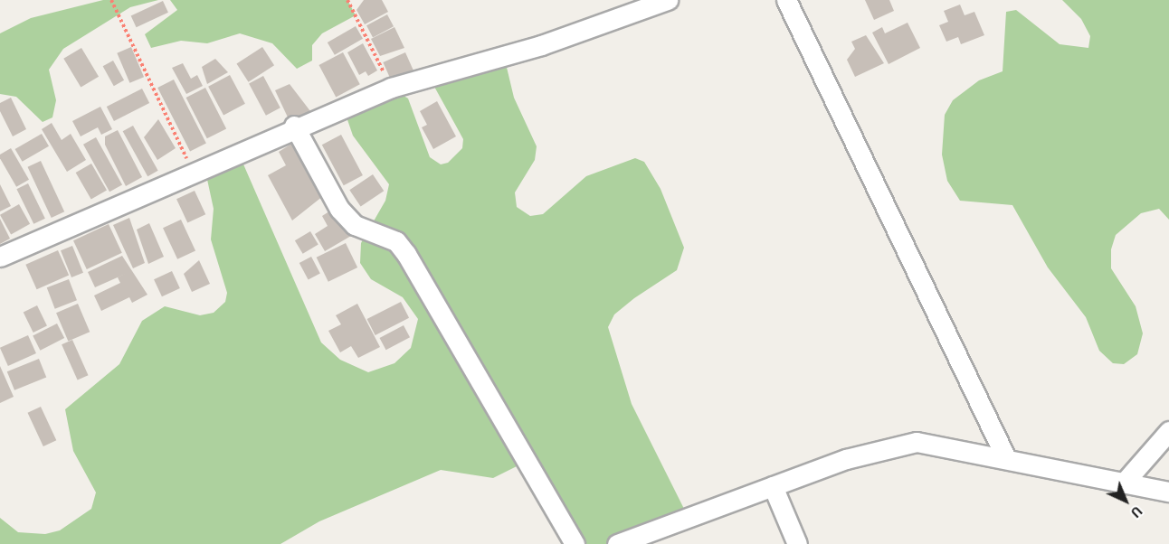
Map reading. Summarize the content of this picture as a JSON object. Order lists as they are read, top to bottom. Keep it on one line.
{"north":"bottom right"}
